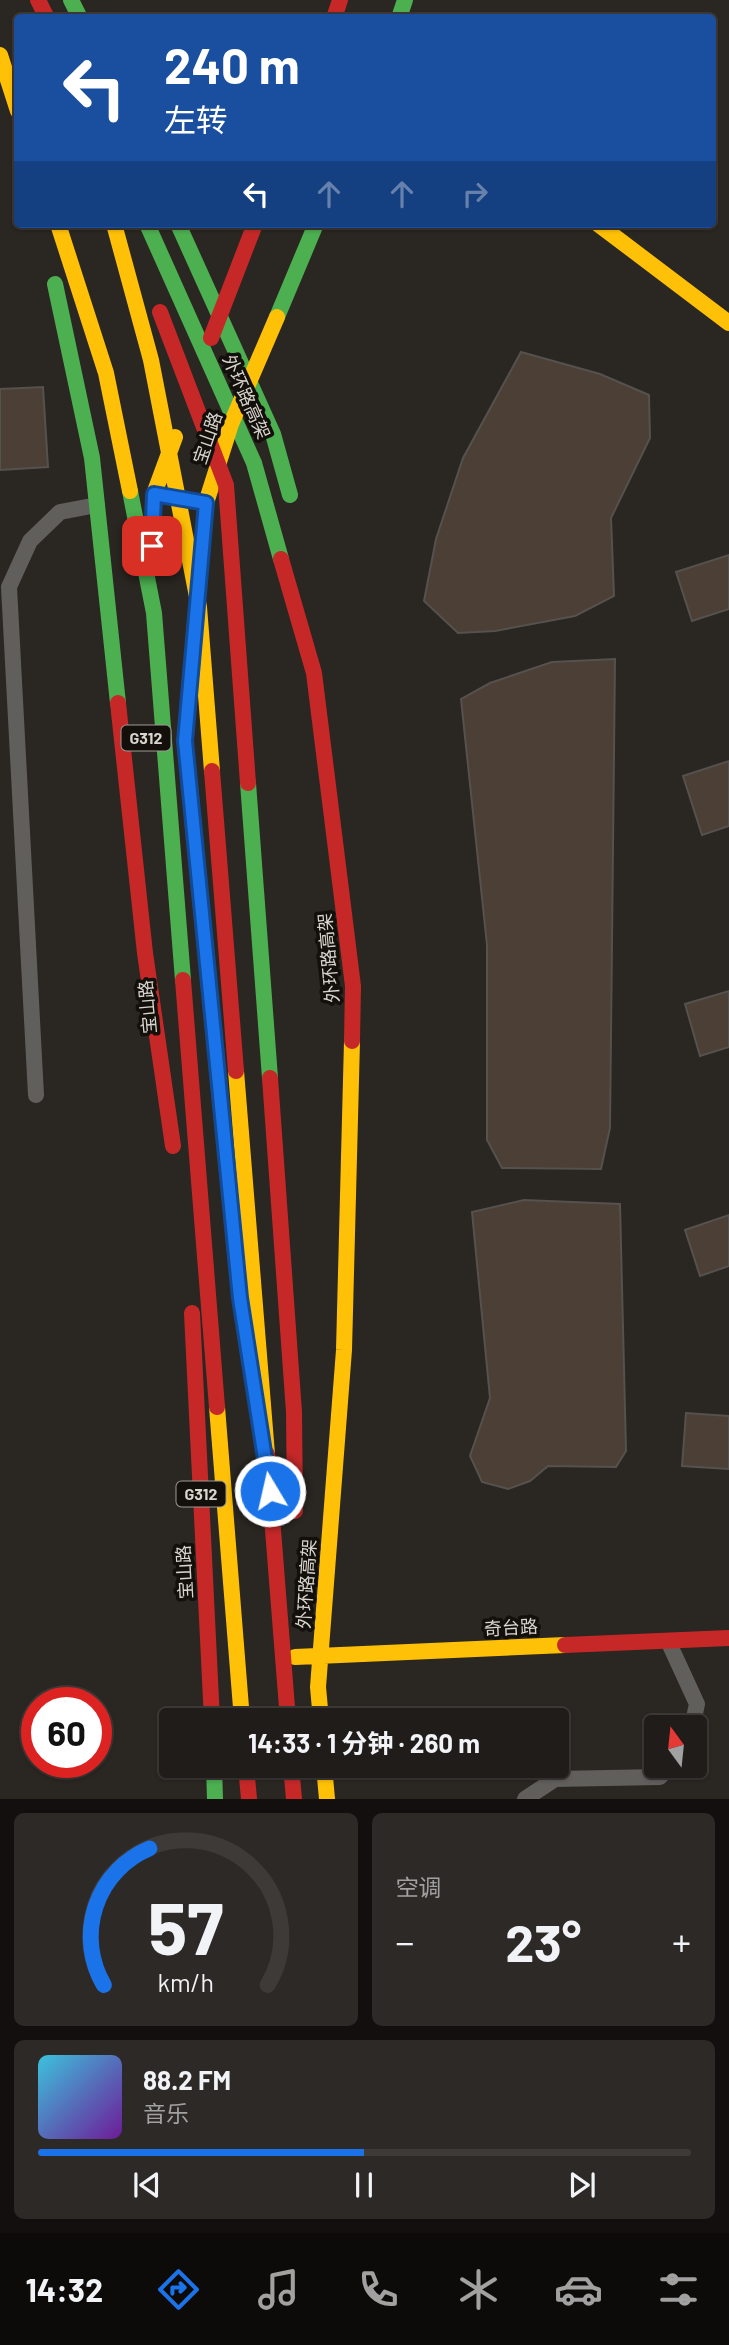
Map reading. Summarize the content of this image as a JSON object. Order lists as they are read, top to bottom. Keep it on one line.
{"streets":{"main road":["外环路高架","宝山路","G312","奇台路"]},"north":"top","page":{"turn":["240 m","左转"],"limit":"60","trip":"14:33 · 1 分钟 · 260 m","tile":"空调","heat":["−","23°","+"],"song":["88.2 FM","音乐"],"tabs":"14:32","gauge":["57","km/h"]}}
